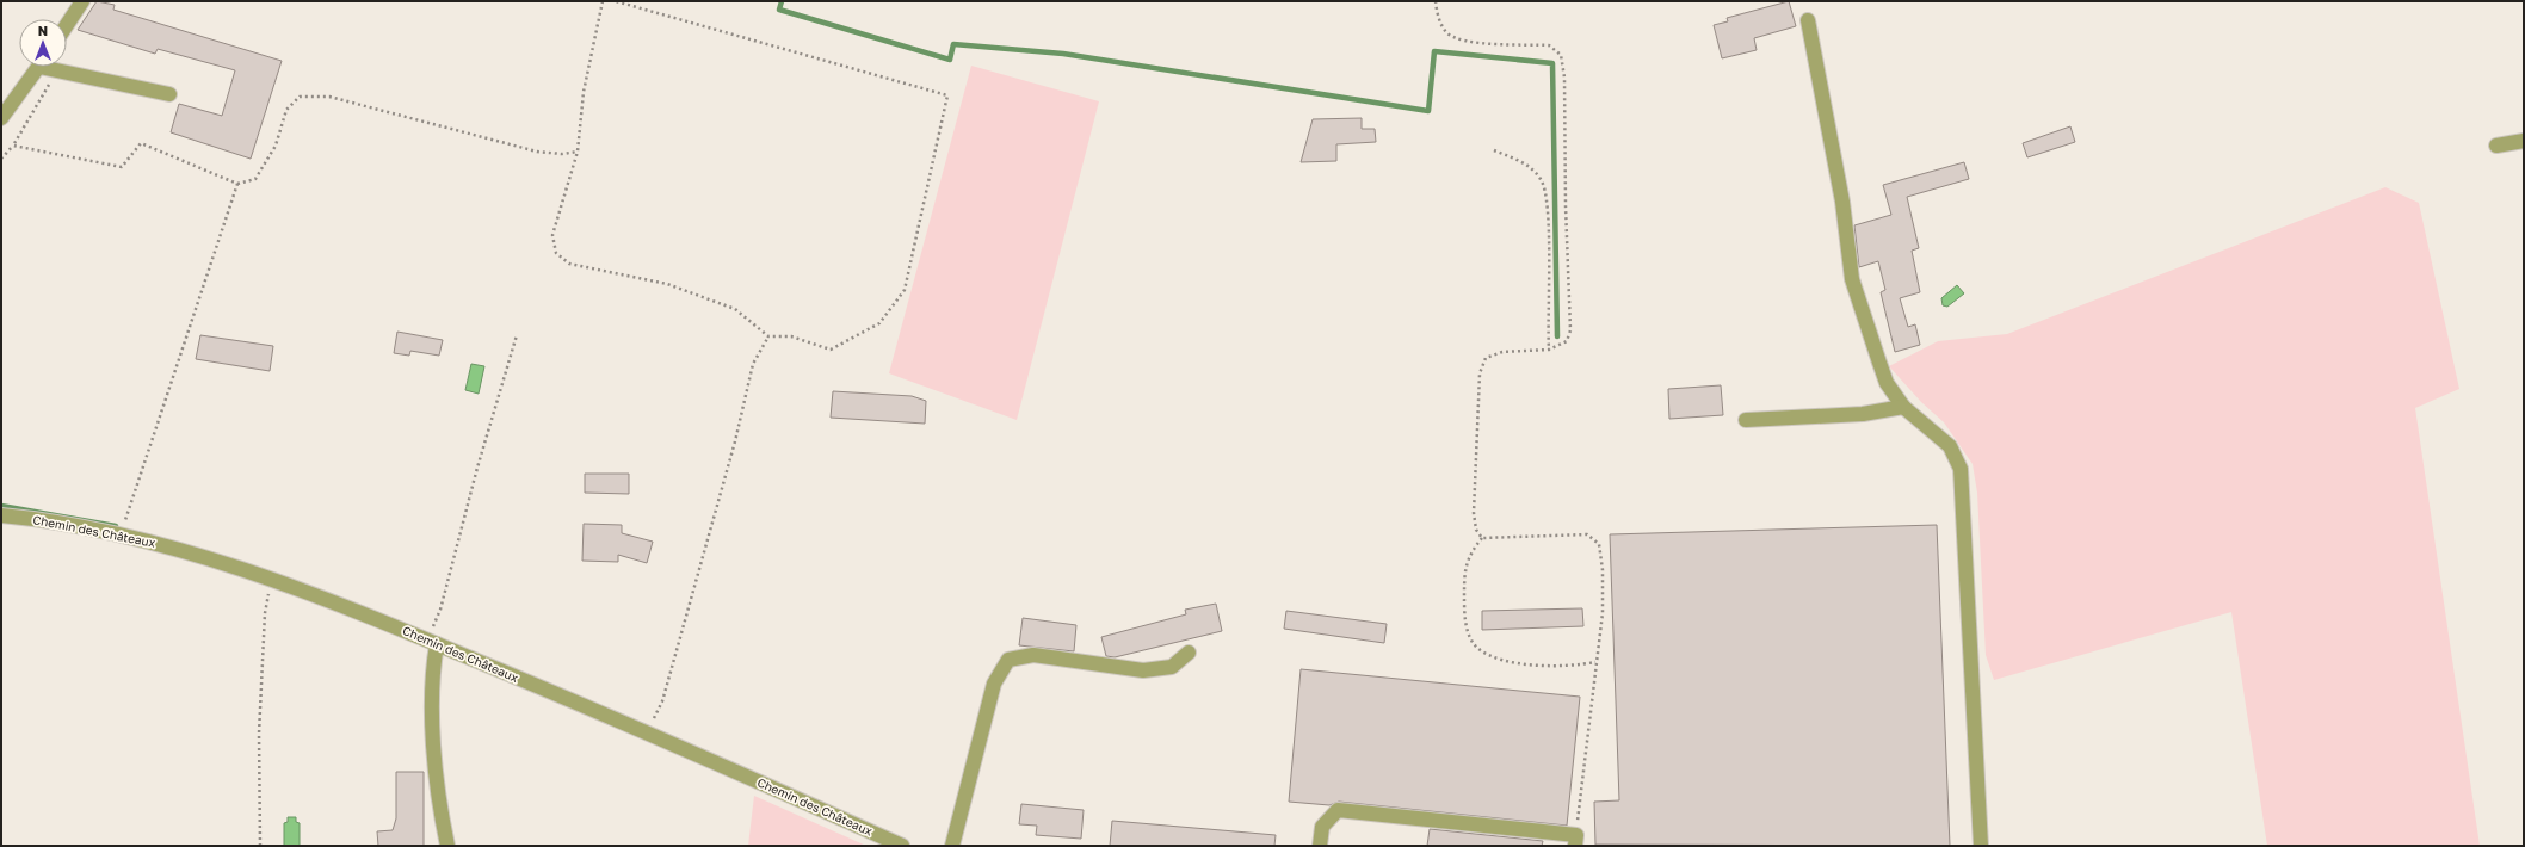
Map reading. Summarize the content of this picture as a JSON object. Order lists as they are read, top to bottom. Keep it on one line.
{"streets":{"street":["Chemin des Châteaux"]},"north":"top"}
